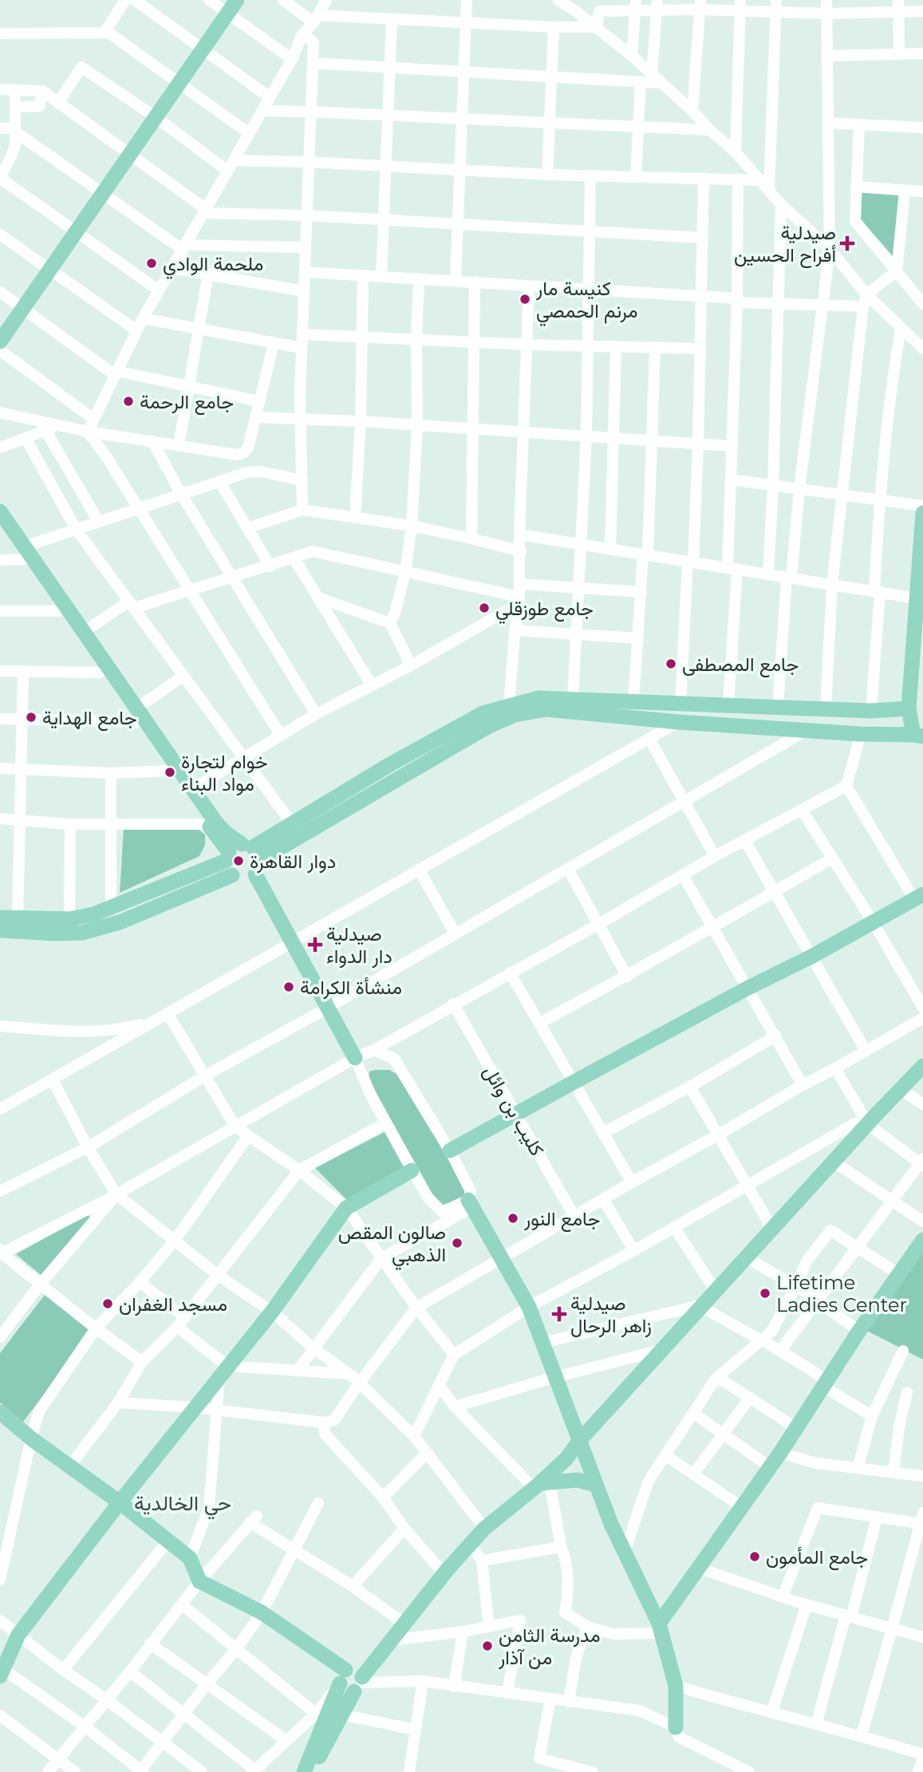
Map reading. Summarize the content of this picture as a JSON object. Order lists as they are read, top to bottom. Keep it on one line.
{"streets":{"street":["كليب بن وائل"]},"districts":["حي الخالدية"],"places":{"health":["صيدلية أفراح الحسين","صيدلية دار الدواء","صيدلية زاهر الرحال"],"other":["ملحمة الوادي","كنيسة مار مرنم الحمصي","جامع الرحمة","جامع طوزقلي","جامع المصطفى","جامع الهداية","خوام لتجارة مواد البناء","دوار القاهرة","منشأة الكرامة","جامع النور","صالون المقص الذهبي","Lifetime Ladies Center","مسجد الغفران","جامع المأمون","مدرسة الثامن من آذار"]}}
